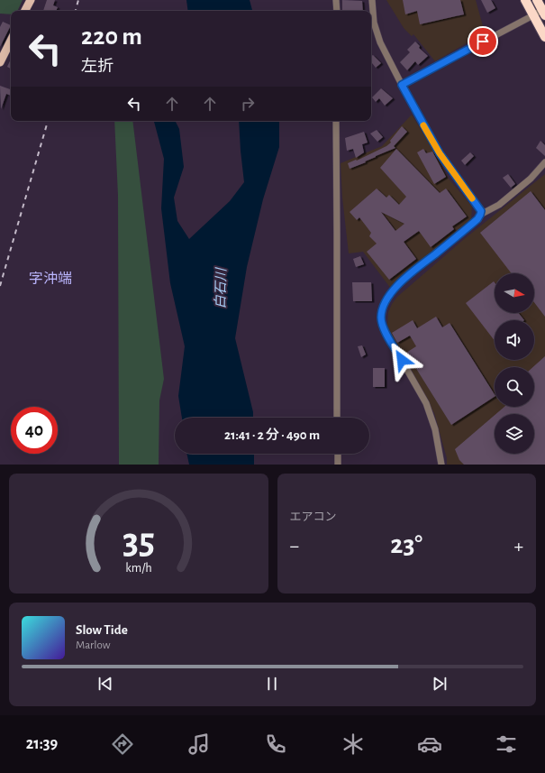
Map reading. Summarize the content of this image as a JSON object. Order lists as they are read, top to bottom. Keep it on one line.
{"districts":["字沖端"],"water":["白石川"],"north":"right","page":{"turn":["220 m","左折"],"limit":"40","trip":"21:41 · 2 分 · 490 m","tile":"エアコン","heat":["−","23°","+"],"song":["Slow Tide","Marlow"],"tabs":"21:39","gauge":["35","km/h"]}}
